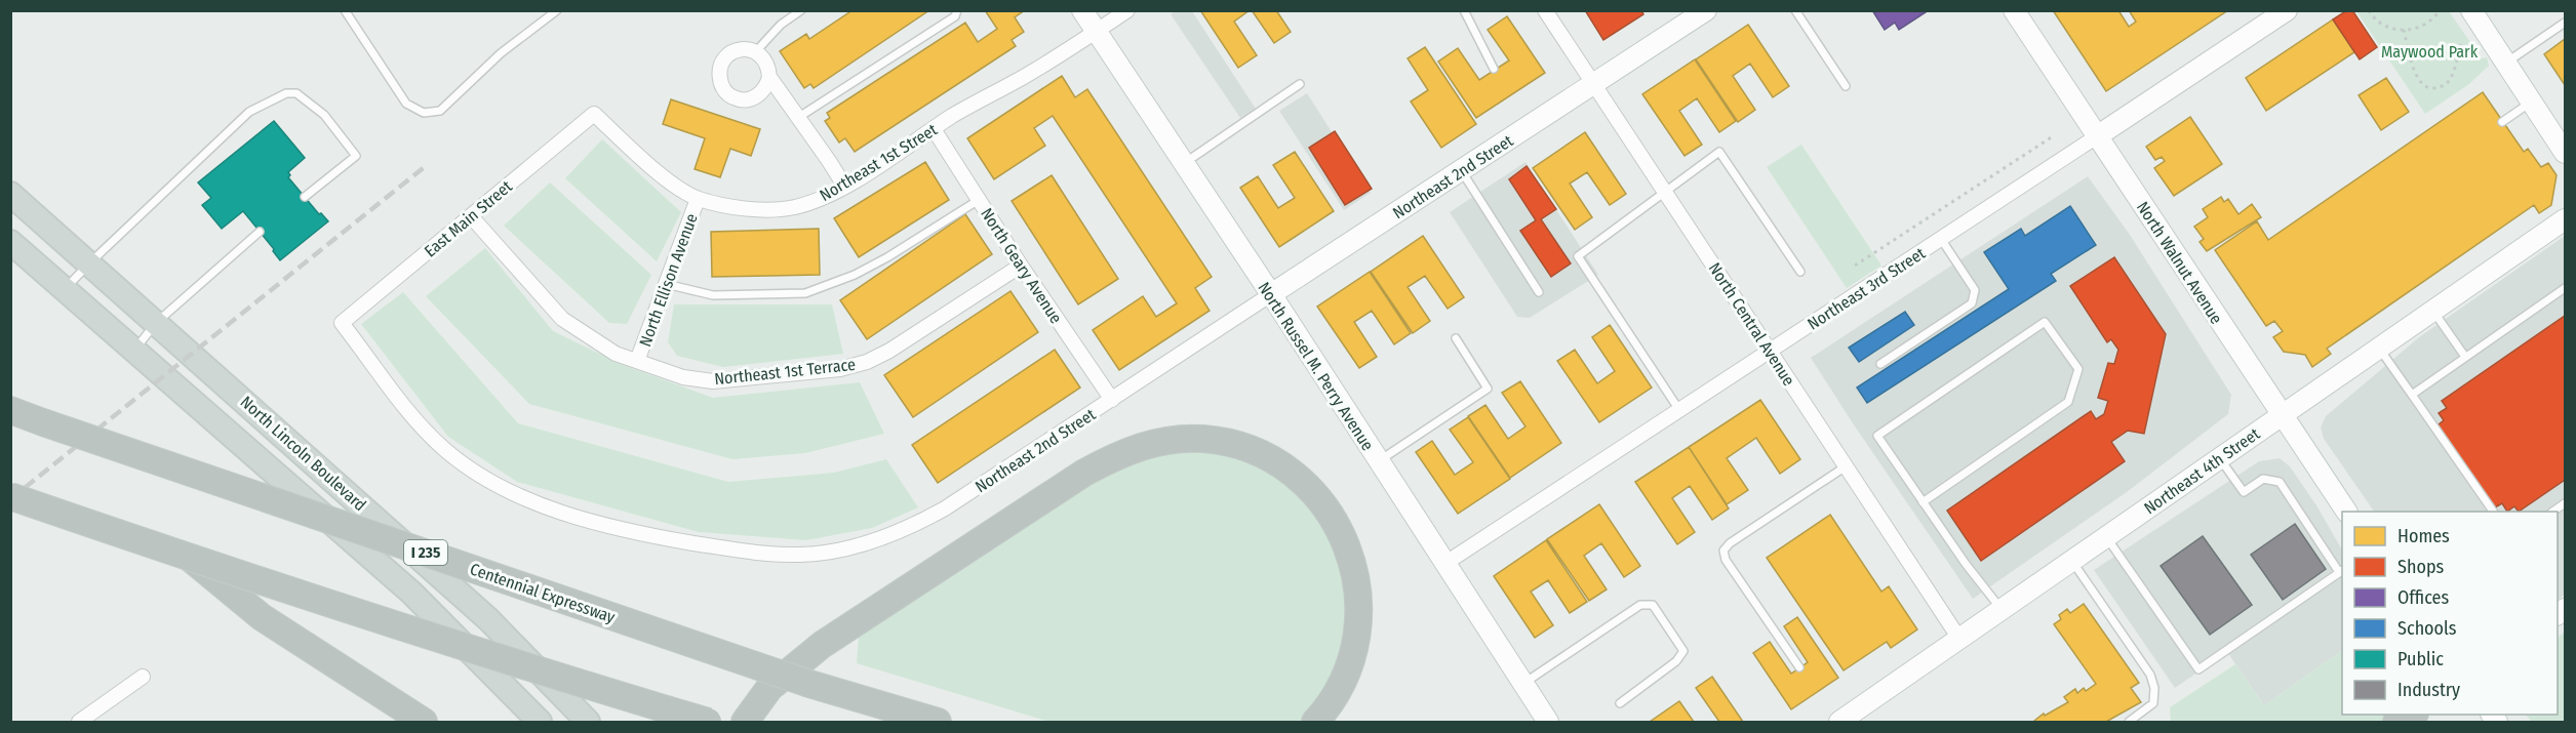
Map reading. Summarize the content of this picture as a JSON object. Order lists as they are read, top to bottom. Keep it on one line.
{"streets":{"highway":["I 235","Centennial Expressway"],"main road":["North Lincoln Boulevard"],"street":["Northeast 1st Street","Northeast 2nd Street","East Main Street","North Walnut Avenue","North Geary Avenue","North Ellison Avenue","Northeast 3rd Street","North Central Avenue","North Russel M. Perry Avenue","Northeast 1st Terrace","Northeast 4th Street"]},"crossings":[["Northeast 1st Street","East Main Street"],["Northeast 1st Street","North Geary Avenue"],["Northeast 1st Street","North Ellison Avenue"],["Northeast 1st Street","North Russel M. Perry Avenue"],["Northeast 2nd Street","East Main Street"],["Northeast 2nd Street","North Geary Avenue"],["Northeast 2nd Street","North Central Avenue"],["Northeast 2nd Street","North Russel M. Perry Avenue"],["East Main Street","Northeast 1st Terrace"],["North Walnut Avenue","Northeast 3rd Street"],["North Walnut Avenue","Northeast 4th Street"],["North Geary Avenue","Northeast 1st Terrace"],["North Ellison Avenue","Northeast 1st Terrace"],["Northeast 3rd Street","North Central Avenue"],["Northeast 3rd Street","North Russel M. Perry Avenue"],["North Central Avenue","Northeast 4th Street"]],"parks":["Maywood Park"],"legend":["Homes","Shops","Offices","Schools","Public","Industry"]}
